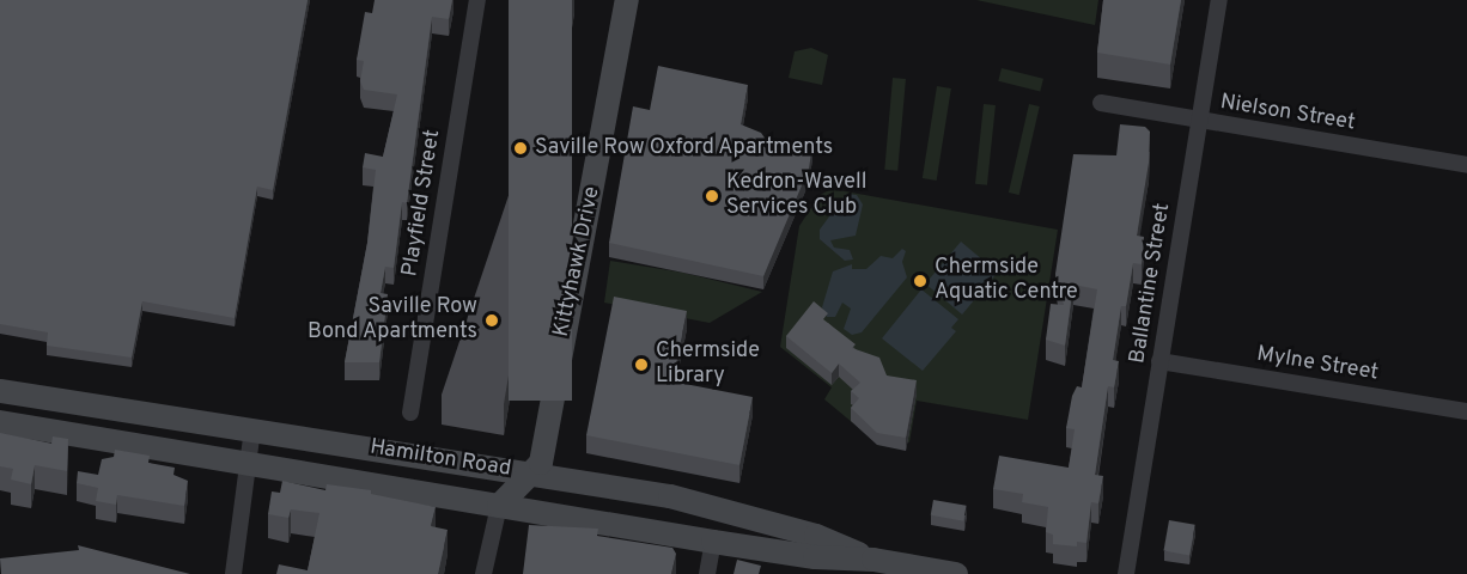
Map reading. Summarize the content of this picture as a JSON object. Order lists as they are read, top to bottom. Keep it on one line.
{"streets":{"main road":["Kittyhawk Drive","Hamilton Road"],"street":["Nielson Street","Playfield Street","Ballantine Street","Mylne Street"]},"crossings":[["Nielson Street","Ballantine Street"],["Kittyhawk Drive","Hamilton Road"],["Ballantine Street","Mylne Street"]],"places":["Saville Row Oxford Apartments","Kedron-Wavell Services Club","Chermside Aquatic Centre","Saville Row Bond Apartments","Chermside Library"]}
